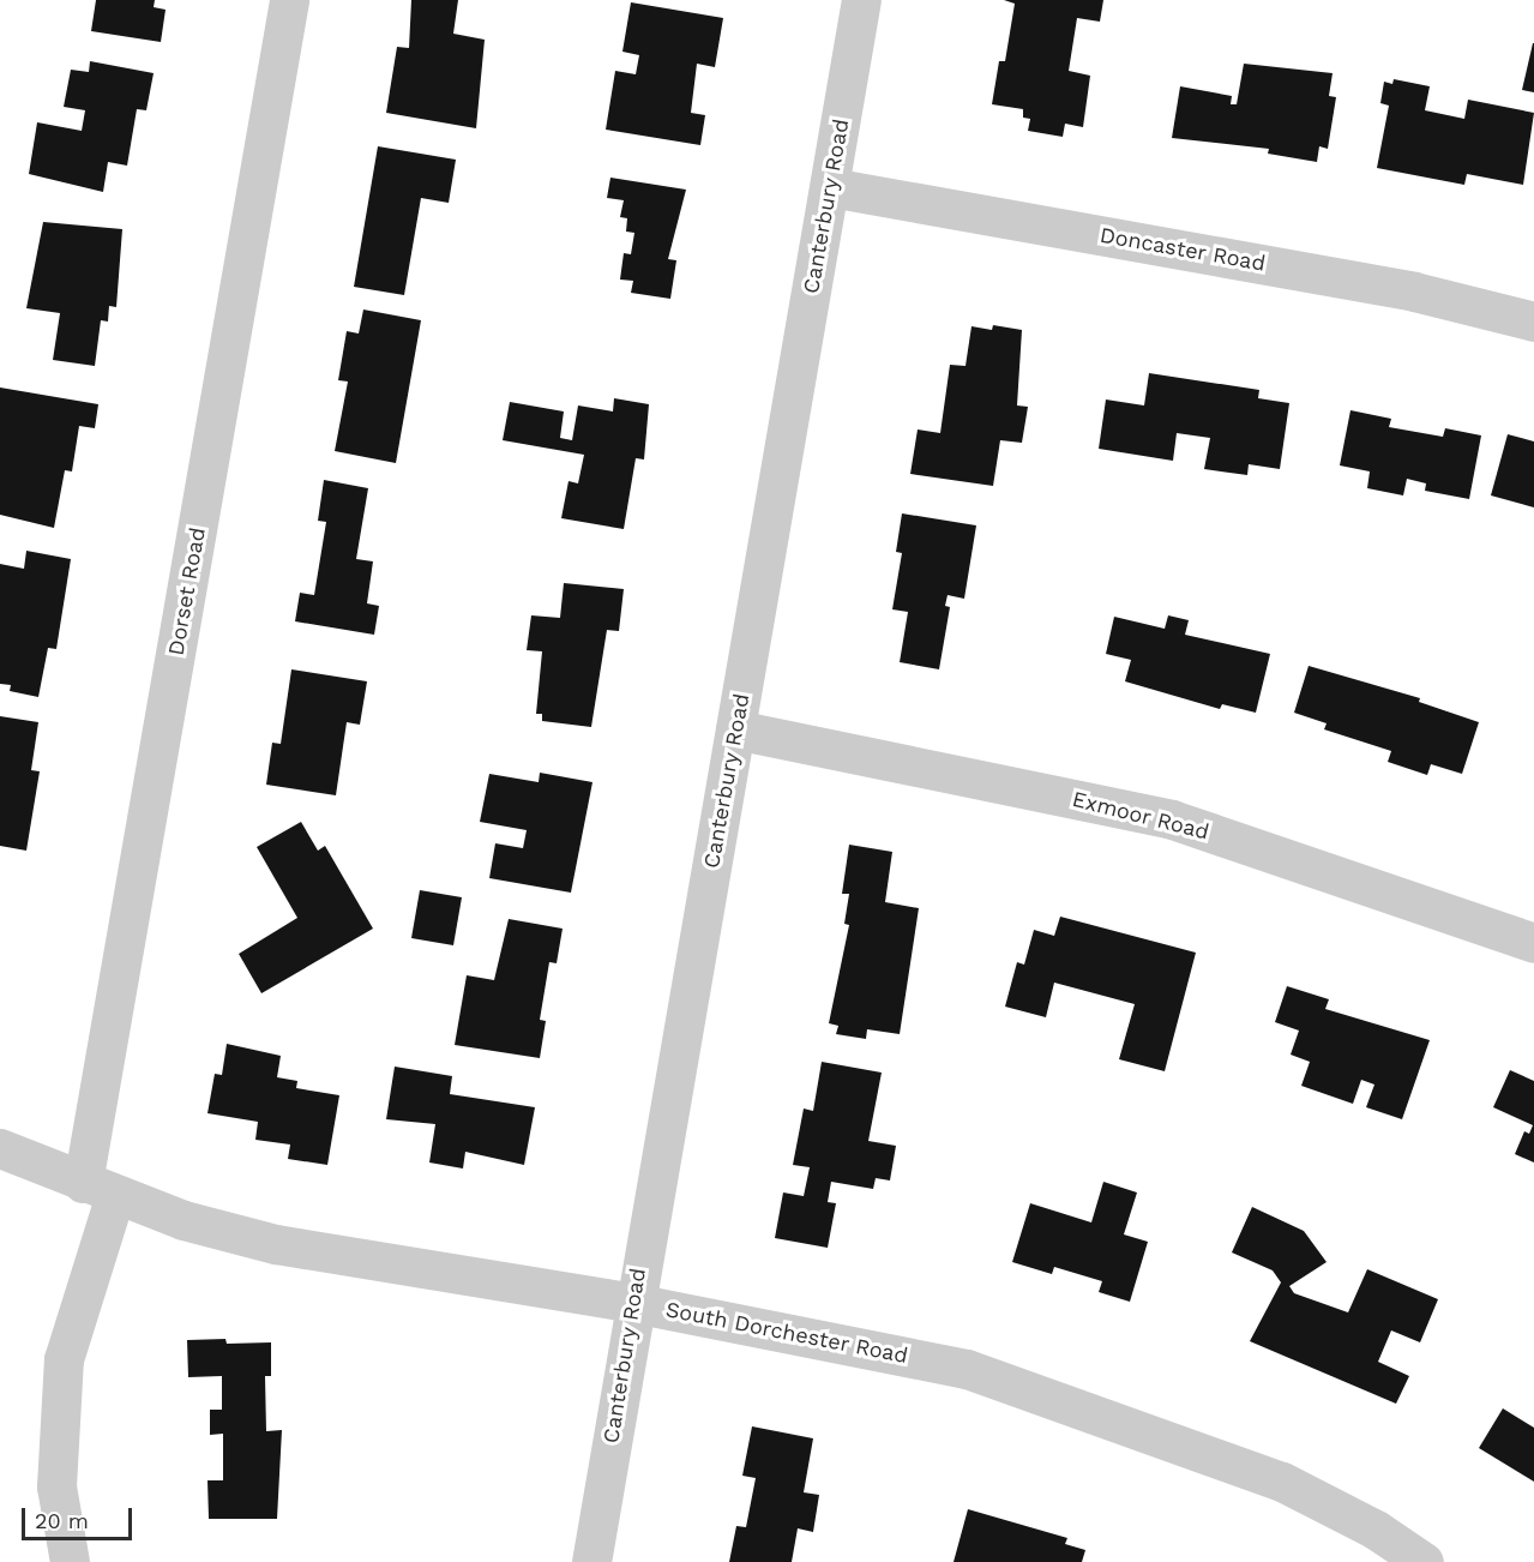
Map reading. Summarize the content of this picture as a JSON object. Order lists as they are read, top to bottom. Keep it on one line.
{"streets":{"street":["Canterbury Road","Doncaster Road","Dorset Road","Exmoor Road","South Dorchester Road"]},"crossings":[["Canterbury Road","Doncaster Road"],["Canterbury Road","Exmoor Road"],["Canterbury Road","South Dorchester Road"],["Dorset Road","South Dorchester Road"]],"scale_bar":"20 m"}
